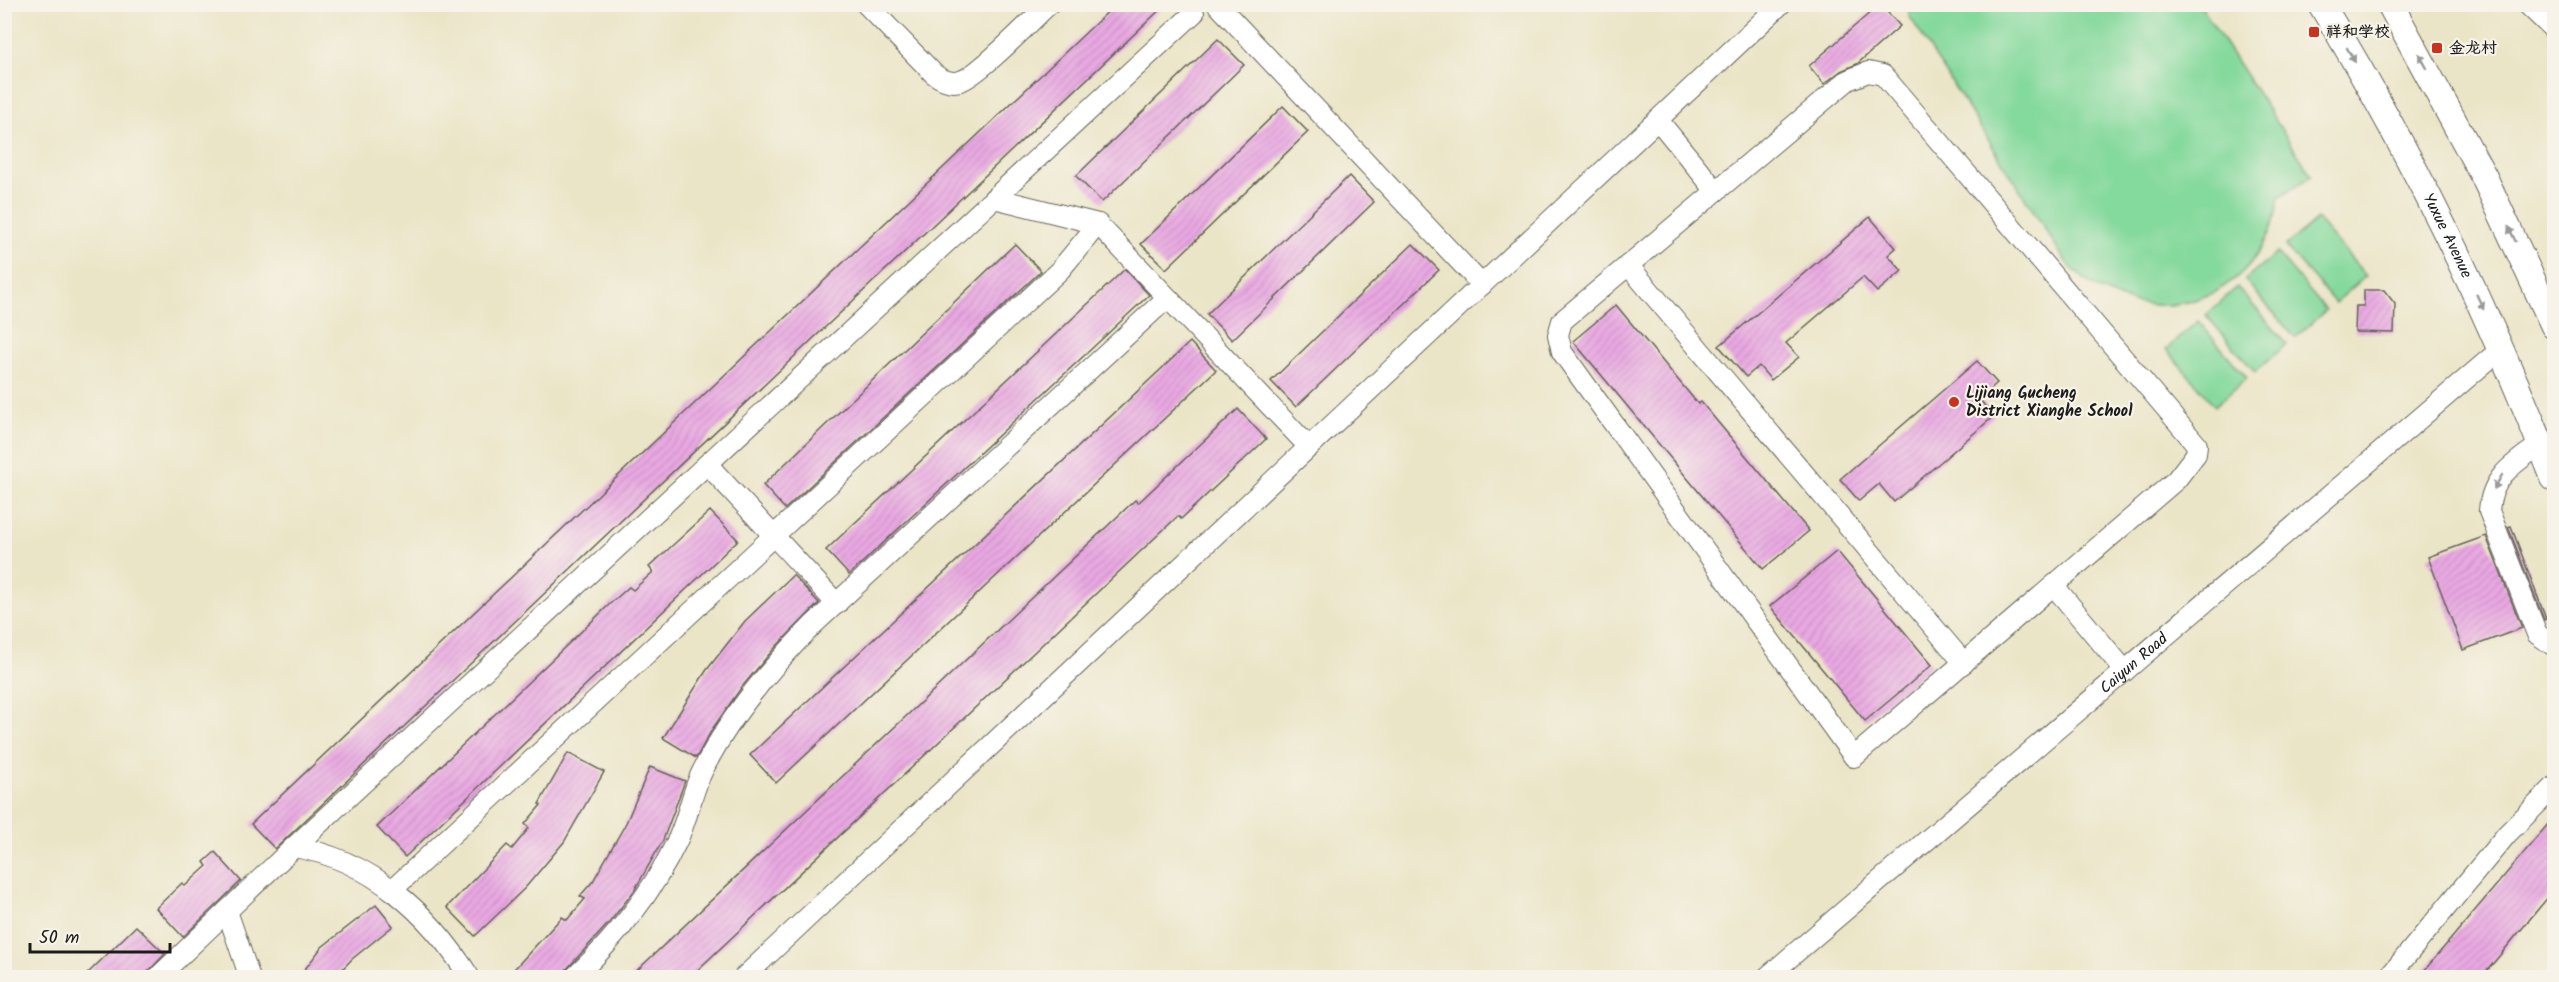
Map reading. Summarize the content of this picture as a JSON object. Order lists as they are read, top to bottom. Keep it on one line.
{"streets":{"main road":["Yuxue Avenue"],"street":["Caiyun Road"]},"crossings":[["Yuxue Avenue","Caiyun Road"]],"places":{"transit":["祥和学校","金龙村"],"other":["Lijiang Gucheng District Xianghe School"]},"scale_bar":"50 m"}
